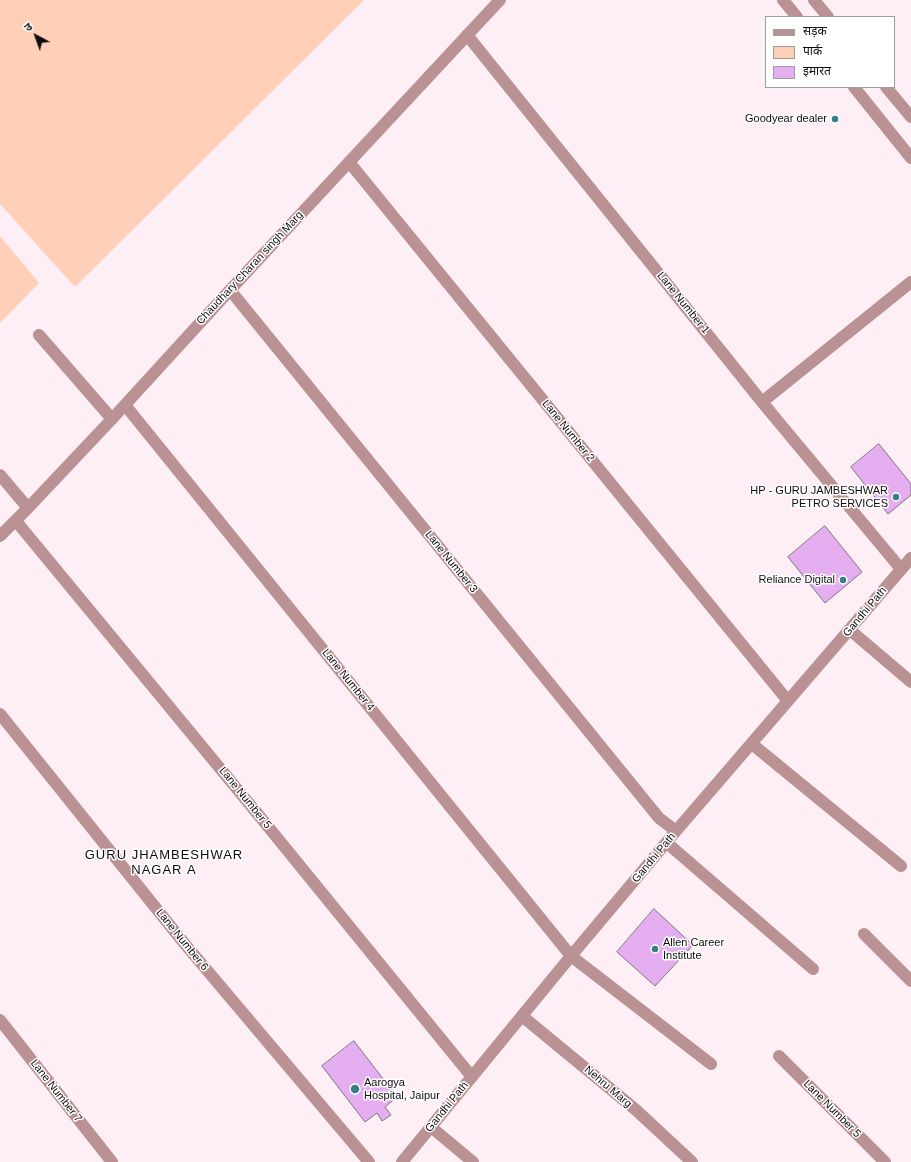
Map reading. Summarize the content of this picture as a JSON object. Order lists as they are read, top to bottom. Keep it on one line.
{"streets":{"street":["Chaudhary Charan singh Marg","Lane Number 1","Lane Number 2","Lane Number 3","Gandhi Path","Lane Number 4","Lane Number 5","Lane Number 6","Nehru Marg","Lane Number 7"]},"crossings":[["Chaudhary Charan singh Marg","Lane Number 1"],["Chaudhary Charan singh Marg","Lane Number 2"],["Chaudhary Charan singh Marg","Lane Number 3"],["Chaudhary Charan singh Marg","Lane Number 4"],["Chaudhary Charan singh Marg","Lane Number 5"],["Lane Number 1","Gandhi Path"],["Lane Number 2","Gandhi Path"],["Lane Number 3","Gandhi Path"],["Gandhi Path","Lane Number 4"],["Gandhi Path","Lane Number 5"],["Gandhi Path","Nehru Marg"]],"districts":["GURU JHAMBESHWAR NAGAR A"],"places":["Goodyear dealer","HP - GURU JAMBESHWAR PETRO SERVICES","Reliance Digital","Allen Career Institute","Aarogya Hospital, Jaipur"],"legend":["सड़क","पार्क","इमारत"],"north":"top left"}
